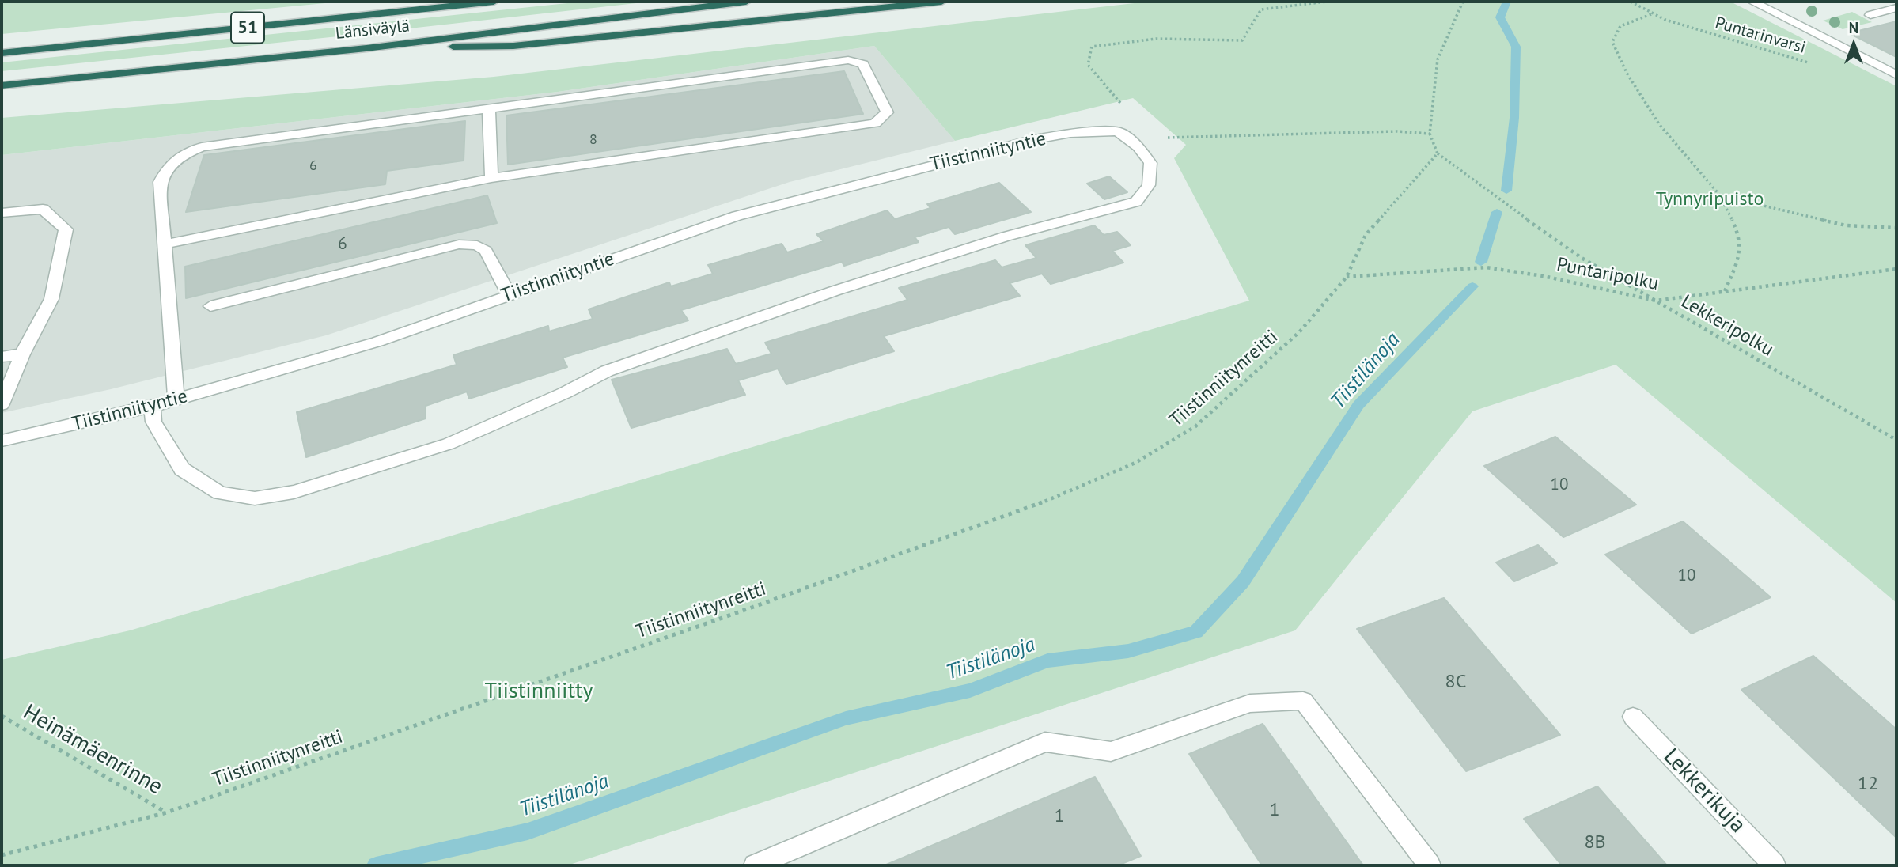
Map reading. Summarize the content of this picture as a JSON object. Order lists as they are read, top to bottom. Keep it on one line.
{"streets":{"highway":["51","Länsiväylä"],"street":["Tiistinniityntie","Lekkerikuja"],"path":["Puntarinvarsi","Puntaripolku","Lekkeripolku","Tiistinniitynreitti","Heinämäenrinne"]},"crossings":[["Puntaripolku","Lekkeripolku"],["Puntaripolku","Tiistinniitynreitti"],["Lekkeripolku","Tiistinniitynreitti"],["Tiistinniitynreitti","Heinämäenrinne"]],"water":["Tiistilänoja"],"parks":["Tynnyripuisto","Tiistinniitty"],"house_numbers":["8","6","6","10","10","8C","12","1","1","8B"],"north":"top"}
